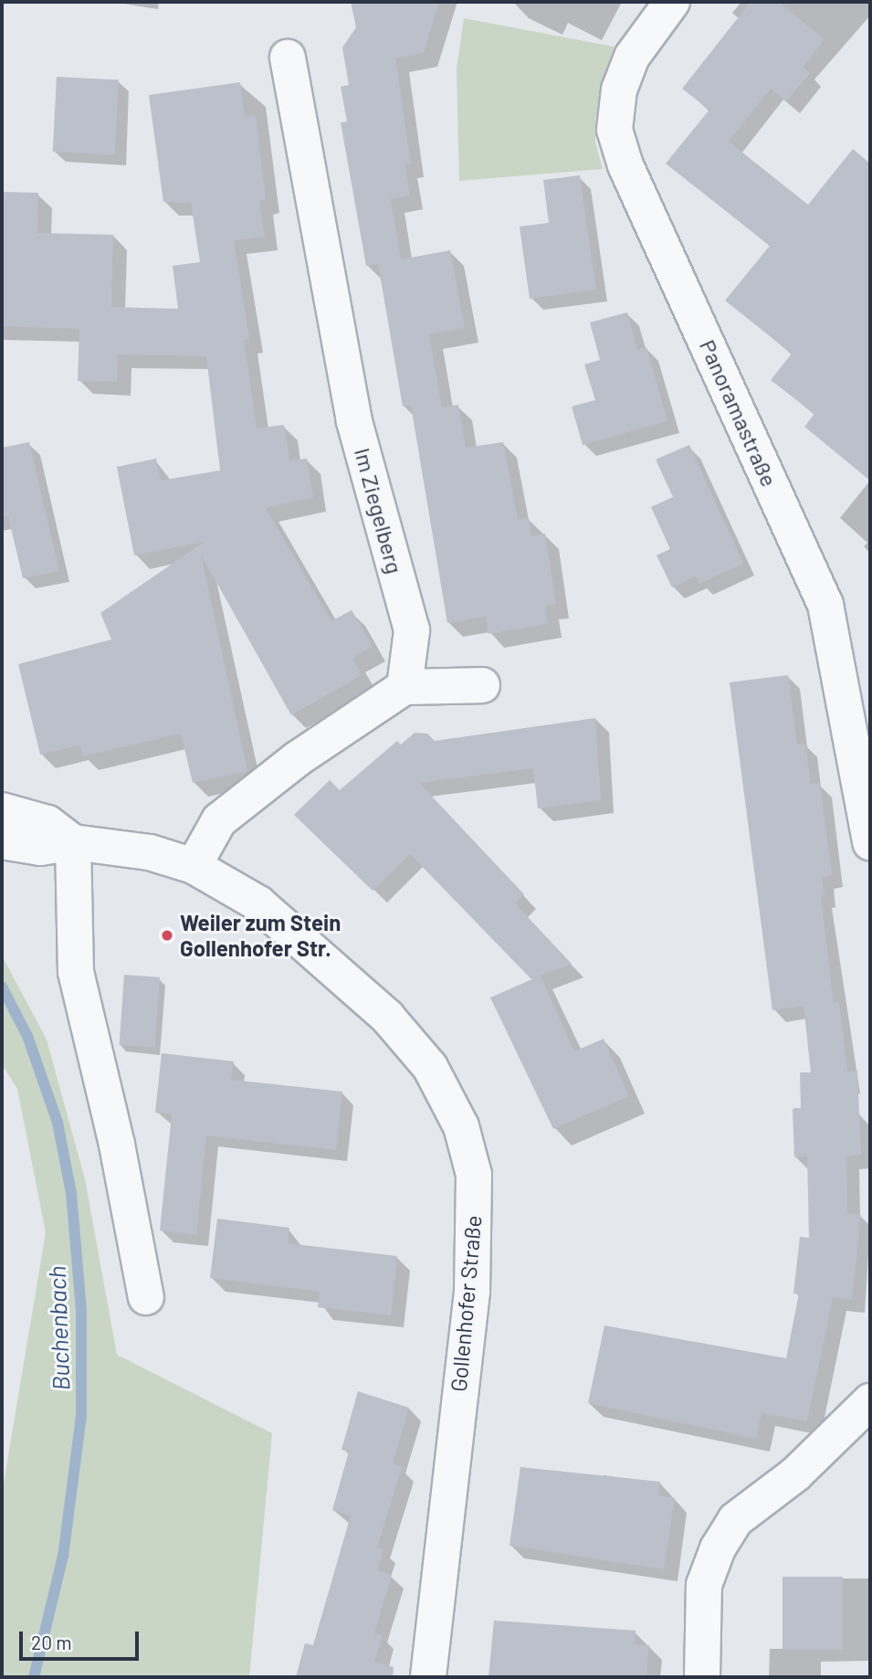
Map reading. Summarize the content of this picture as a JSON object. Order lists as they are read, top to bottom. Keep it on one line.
{"streets":{"street":["Panoramastraße","Im Ziegelberg","Gollenhofer Straße"]},"water":["Buchenbach"],"places":["Weiler zum Stein Gollenhofer Str."],"scale_bar":"20 m"}
